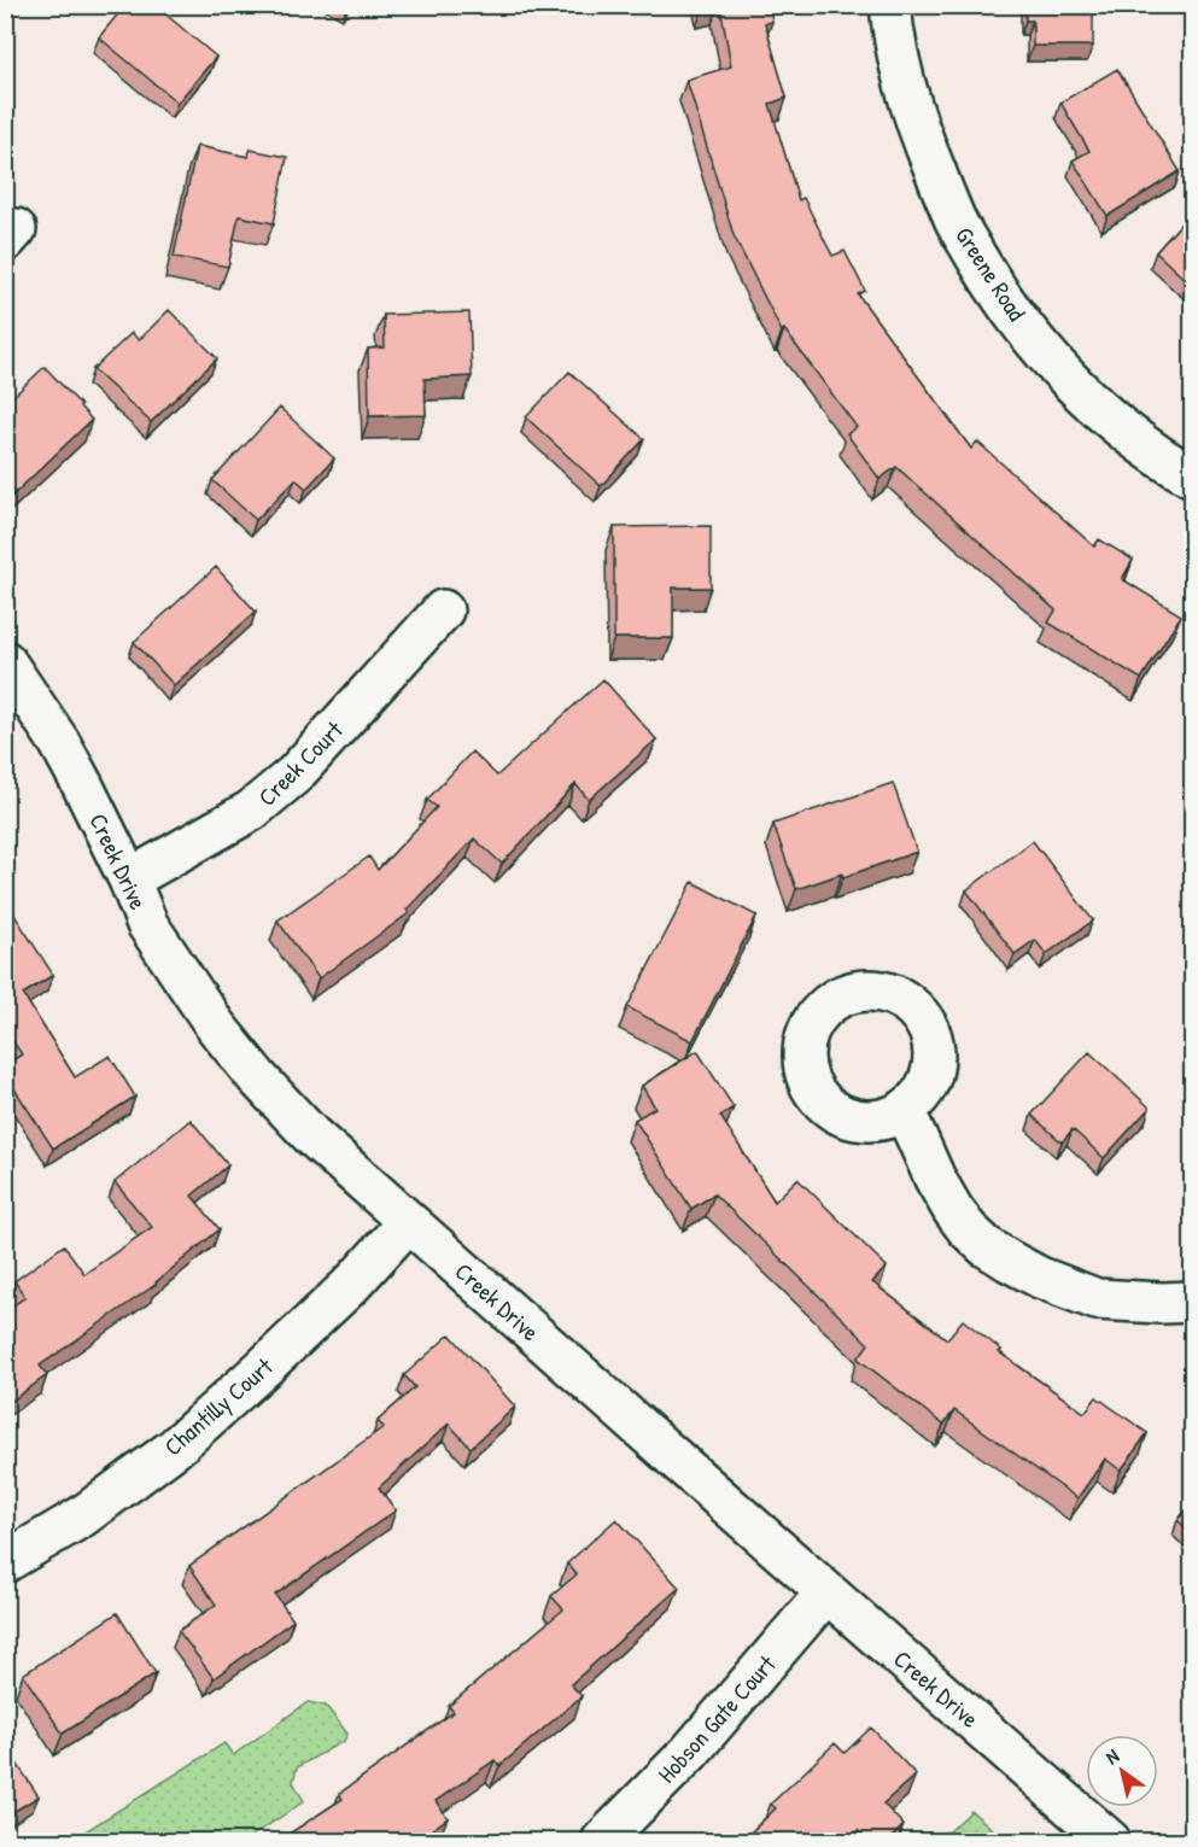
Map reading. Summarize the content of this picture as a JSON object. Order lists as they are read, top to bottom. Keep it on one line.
{"streets":{"street":["Greene Road","Creek Court","Creek Drive","Chantilly Court","Hobson Gate Court"]},"crossings":[["Creek Court","Creek Drive"],["Creek Drive","Chantilly Court"],["Creek Drive","Hobson Gate Court"]],"north":"top left"}
